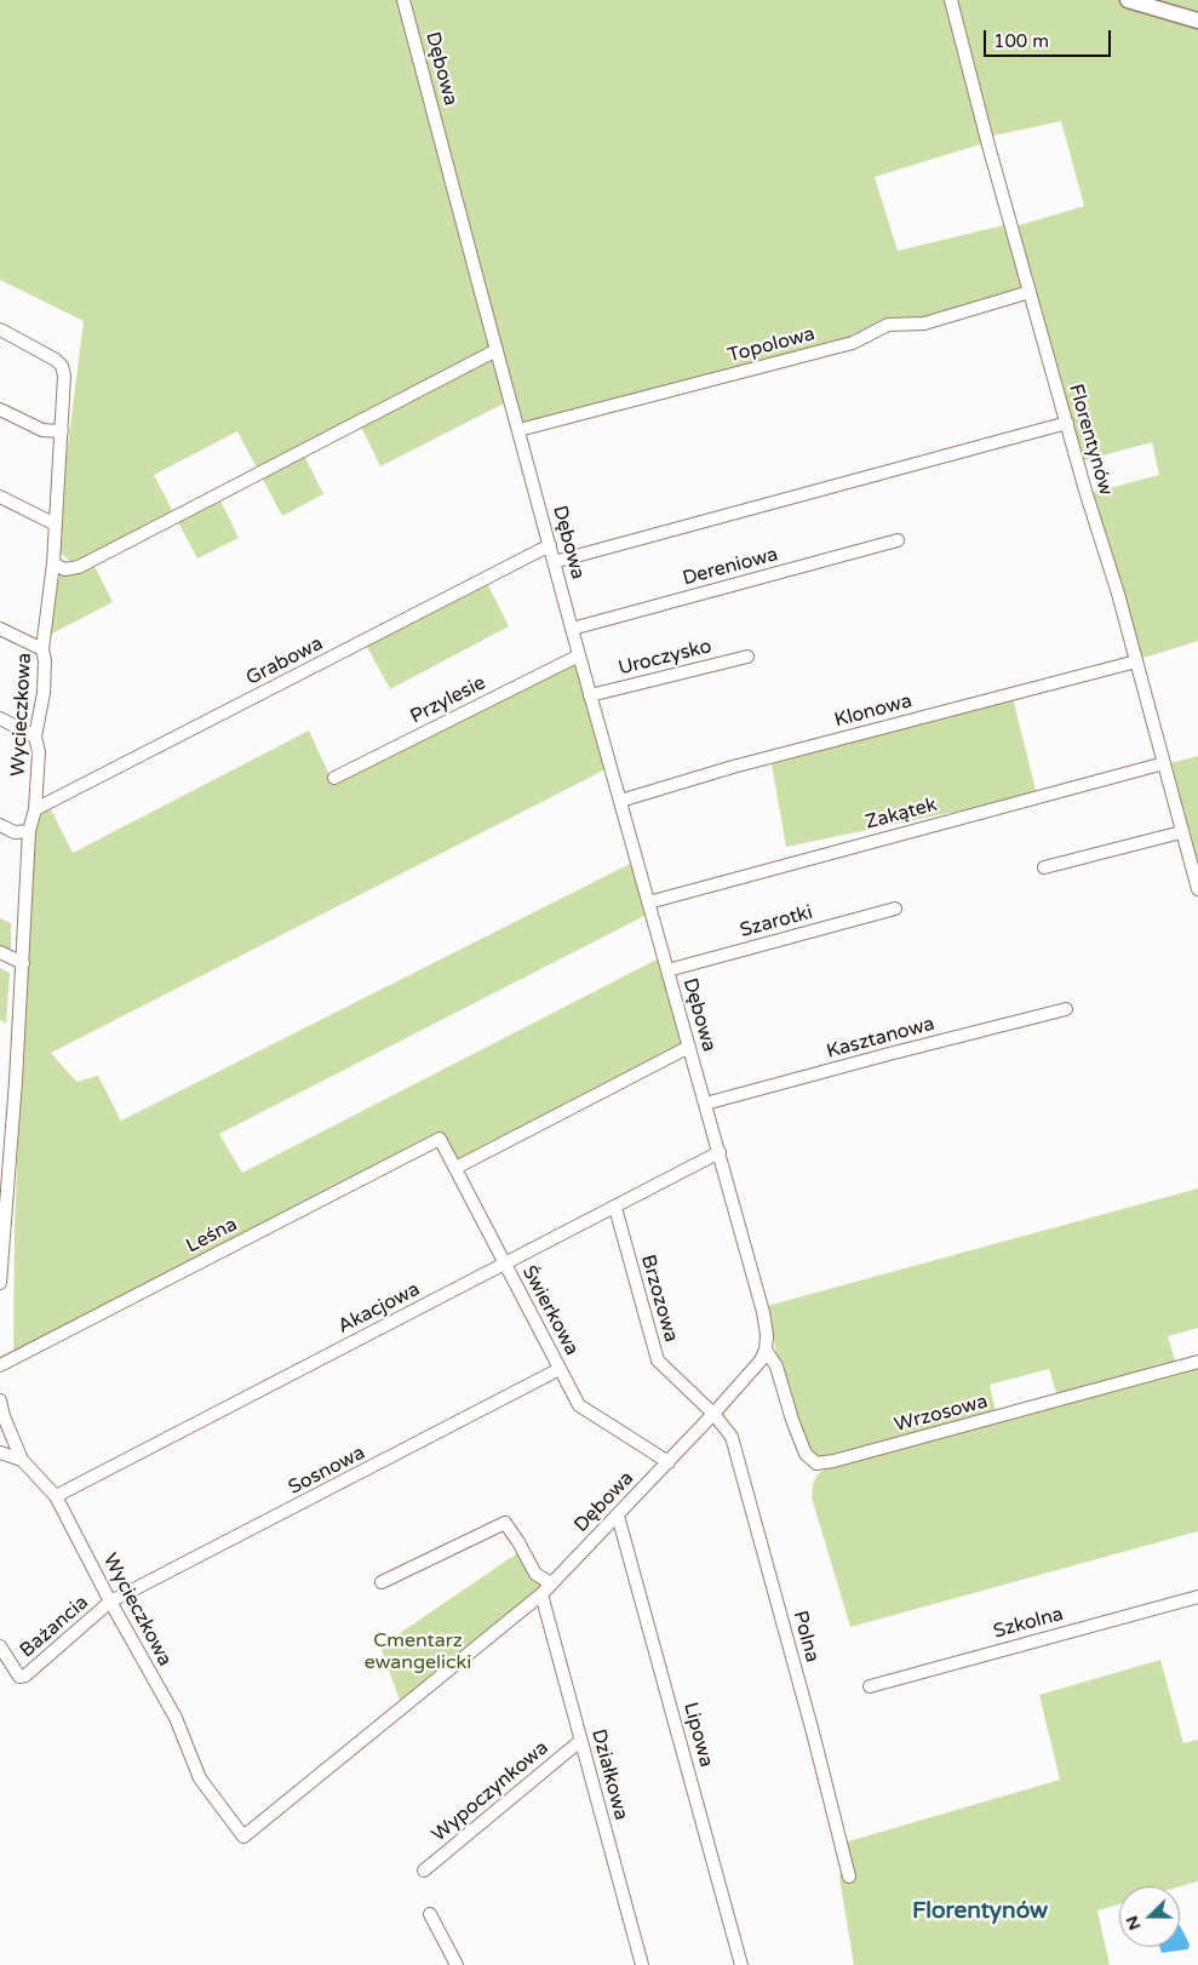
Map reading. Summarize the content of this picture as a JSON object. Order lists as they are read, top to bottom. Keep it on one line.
{"streets":{"street":["Dębowa","Topolowa","Florentynów","Dereniowa","Uroczysko","Grabowa","Przylesie","Klonowa","Wycieczkowa","Zakątek","Szarotki","Kasztanowa","Leśna","Brzozowa","Akacjowa","Świerkowa","Wrzosowa","Sosnowa","Szkolna","Bażancia","Polna","Lipowa","Działkowa","Wypoczynkowa"]},"crossings":[["Dębowa","Topolowa"],["Dębowa","Dereniowa"],["Dębowa","Uroczysko"],["Dębowa","Grabowa"],["Dębowa","Przylesie"],["Dębowa","Klonowa"],["Dębowa","Wycieczkowa"],["Dębowa","Zakątek"],["Dębowa","Szarotki"],["Dębowa","Kasztanowa"],["Dębowa","Brzozowa"],["Dębowa","Akacjowa"],["Dębowa","Świerkowa"],["Dębowa","Wrzosowa"],["Dębowa","Polna"],["Dębowa","Lipowa"],["Dębowa","Działkowa"],["Topolowa","Florentynów"],["Florentynów","Klonowa"],["Florentynów","Zakątek"],["Grabowa","Wycieczkowa"],["Wycieczkowa","Akacjowa"],["Wycieczkowa","Sosnowa"],["Wycieczkowa","Bażancia"],["Leśna","Świerkowa"],["Brzozowa","Akacjowa"],["Brzozowa","Polna"],["Akacjowa","Świerkowa"],["Świerkowa","Sosnowa"],["Sosnowa","Bażancia"],["Działkowa","Wypoczynkowa"]],"districts":["Florentynów"],"parks":["Cmentarz ewangelicki"],"scale_bar":"100 m","north":"left"}
